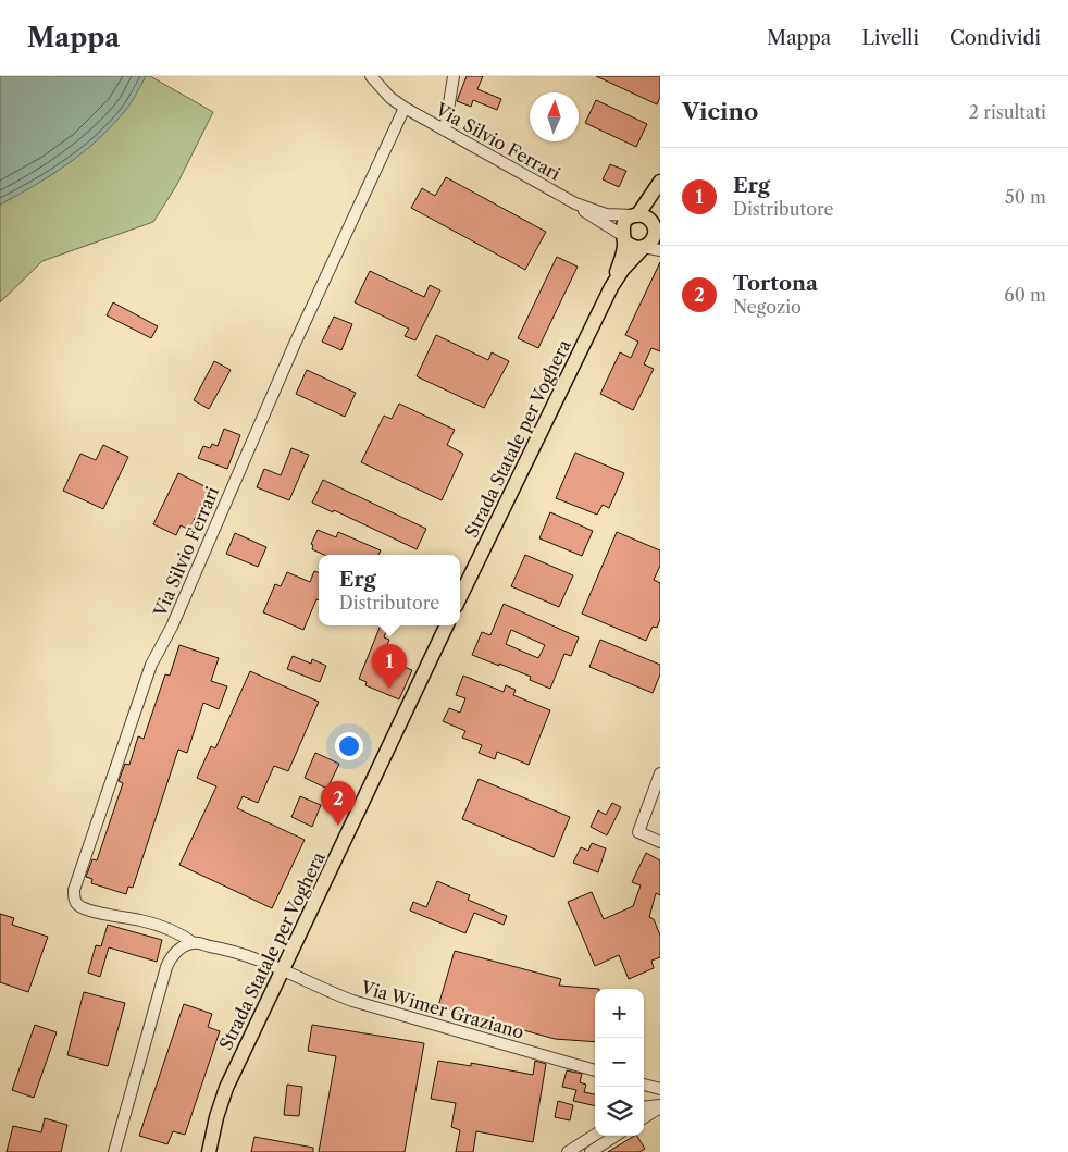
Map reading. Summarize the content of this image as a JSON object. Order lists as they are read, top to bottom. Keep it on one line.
{"streets":{"main road":["Strada Statale per Voghera"],"street":["Via Silvio Ferrari","Via Wimer Graziano"]},"crossings":[["Via Silvio Ferrari","Strada Statale per Voghera"],["Via Silvio Ferrari","Via Wimer Graziano"],["Strada Statale per Voghera","Via Wimer Graziano"]],"north":"top","page":{"header":"Mappa","nav":["Mappa","Livelli","Condividi"],"heading":["Vicino","2 risultati"],"list":[{"mark":"1","name":"Erg","note":"Distributore","value":"50 m"},{"mark":"2","name":"Tortona","note":"Negozio","value":"60 m"}],"popup":["Erg","Distributore"],"pins":["1","2"],"map_buttons":["+","−"]}}
